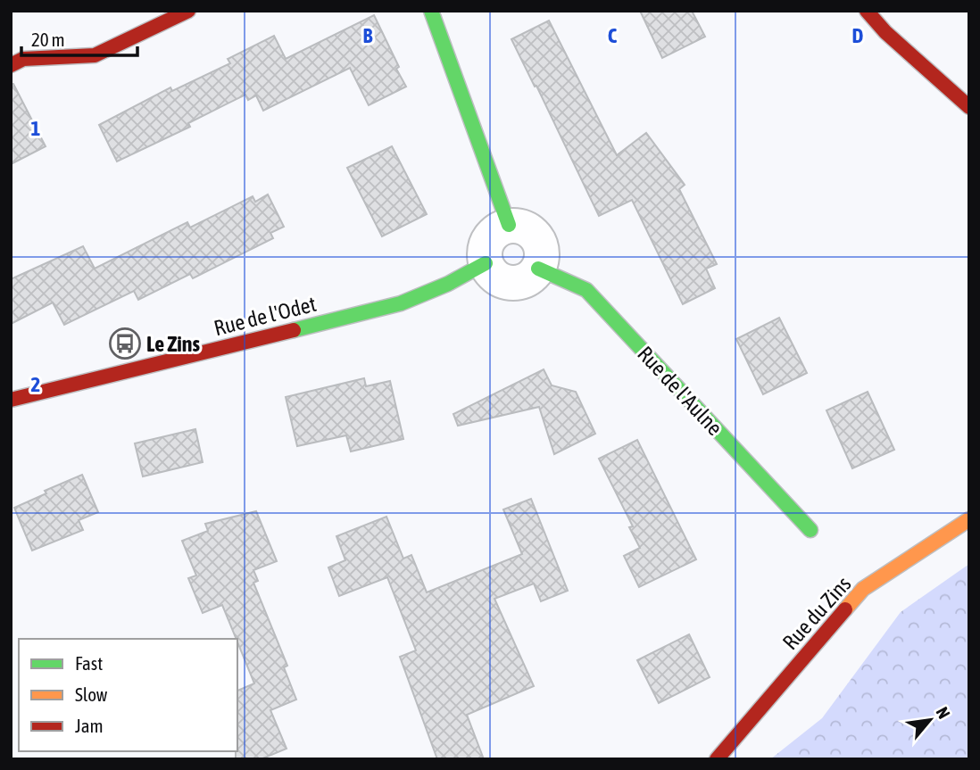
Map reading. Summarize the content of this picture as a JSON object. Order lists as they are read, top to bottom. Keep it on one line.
{"streets":{"street":["Rue de l'Odet","Rue de l'Aulne","Rue du Zins"]},"crossings":[["Rue de l'Odet","Rue de l'Aulne"]],"places":{"bus stop":["Le Zins"]},"legend":["Fast","Slow","Jam"],"scale_bar":"20 m","north":"top right","grid":{"columns":["B","C","D"],"rows":["1","2"]}}
